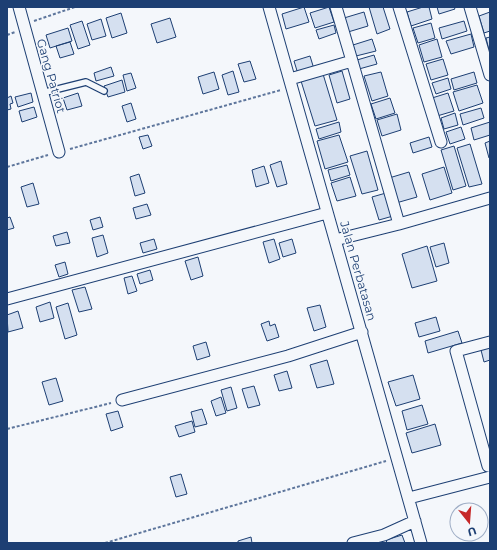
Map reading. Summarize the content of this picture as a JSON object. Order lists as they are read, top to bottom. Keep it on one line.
{"streets":{"street":["Gang Patriot","Jalan Perbatasan"]},"north":"bottom"}
